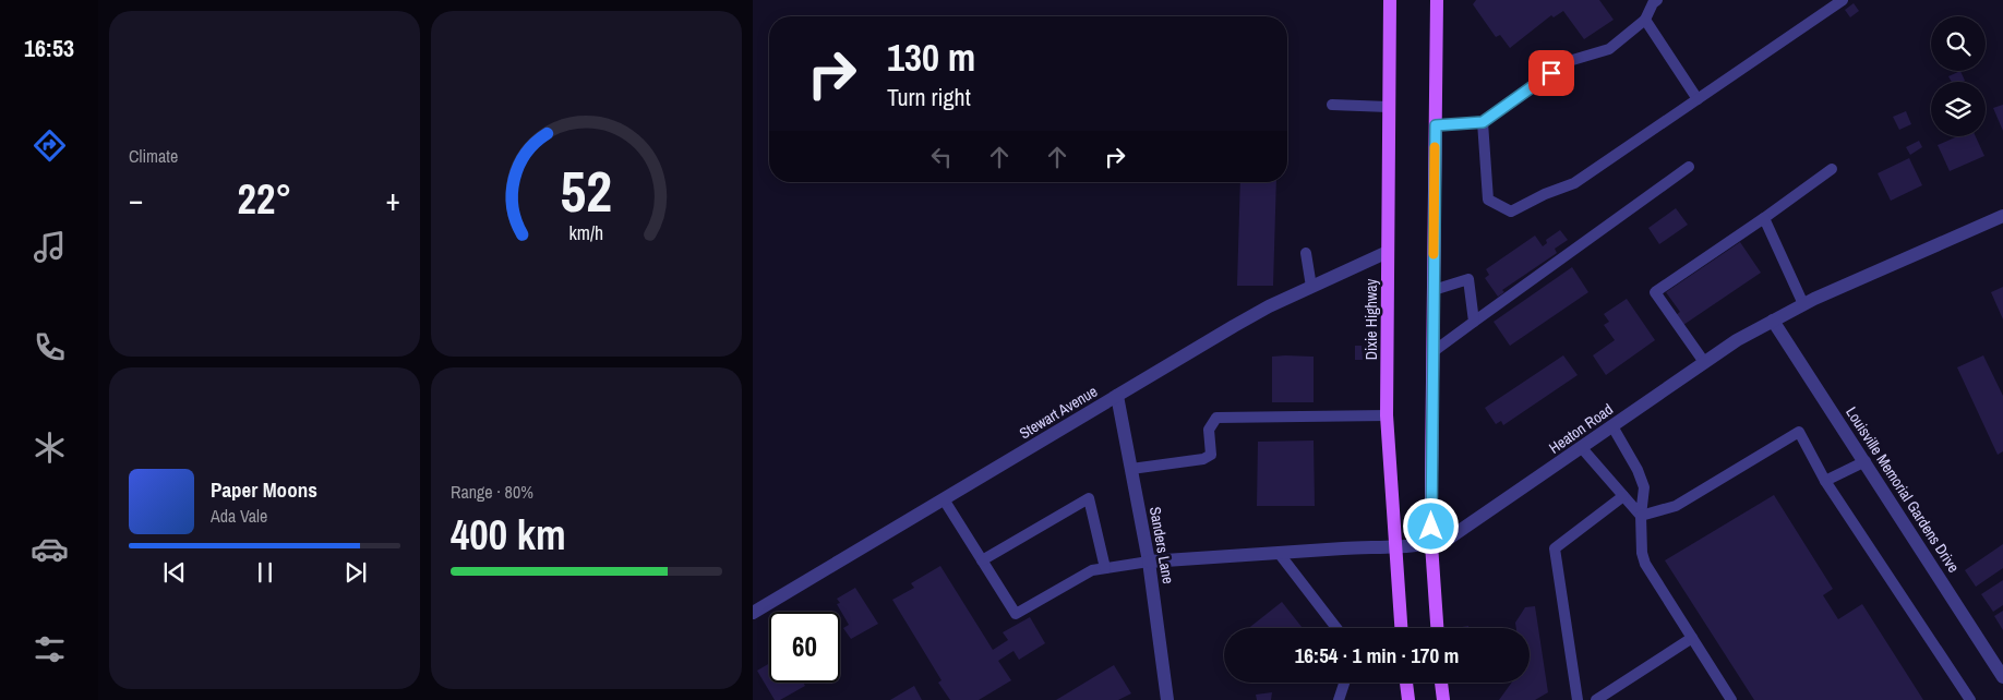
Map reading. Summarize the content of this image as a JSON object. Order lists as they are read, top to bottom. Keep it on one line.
{"streets":{"main road":["Dixie Highway"],"street":["Stewart Avenue","Heaton Road","Louisville Memorial Gardens Drive","Sanders Lane"]},"crossings":[["Dixie Highway","Stewart Avenue"],["Dixie Highway","Heaton Road"],["Stewart Avenue","Sanders Lane"],["Heaton Road","Louisville Memorial Gardens Drive"],["Heaton Road","Sanders Lane"]],"page":{"tabs":"16:53","tile":["Climate",["Range · 80%","400 km"]],"turn":["130 m","Turn right"],"heat":["−","22°","+"],"song":["Paper Moons","Ada Vale"],"limit":"60","trip":"16:54 · 1 min · 170 m","gauge":["52","km/h"]}}
